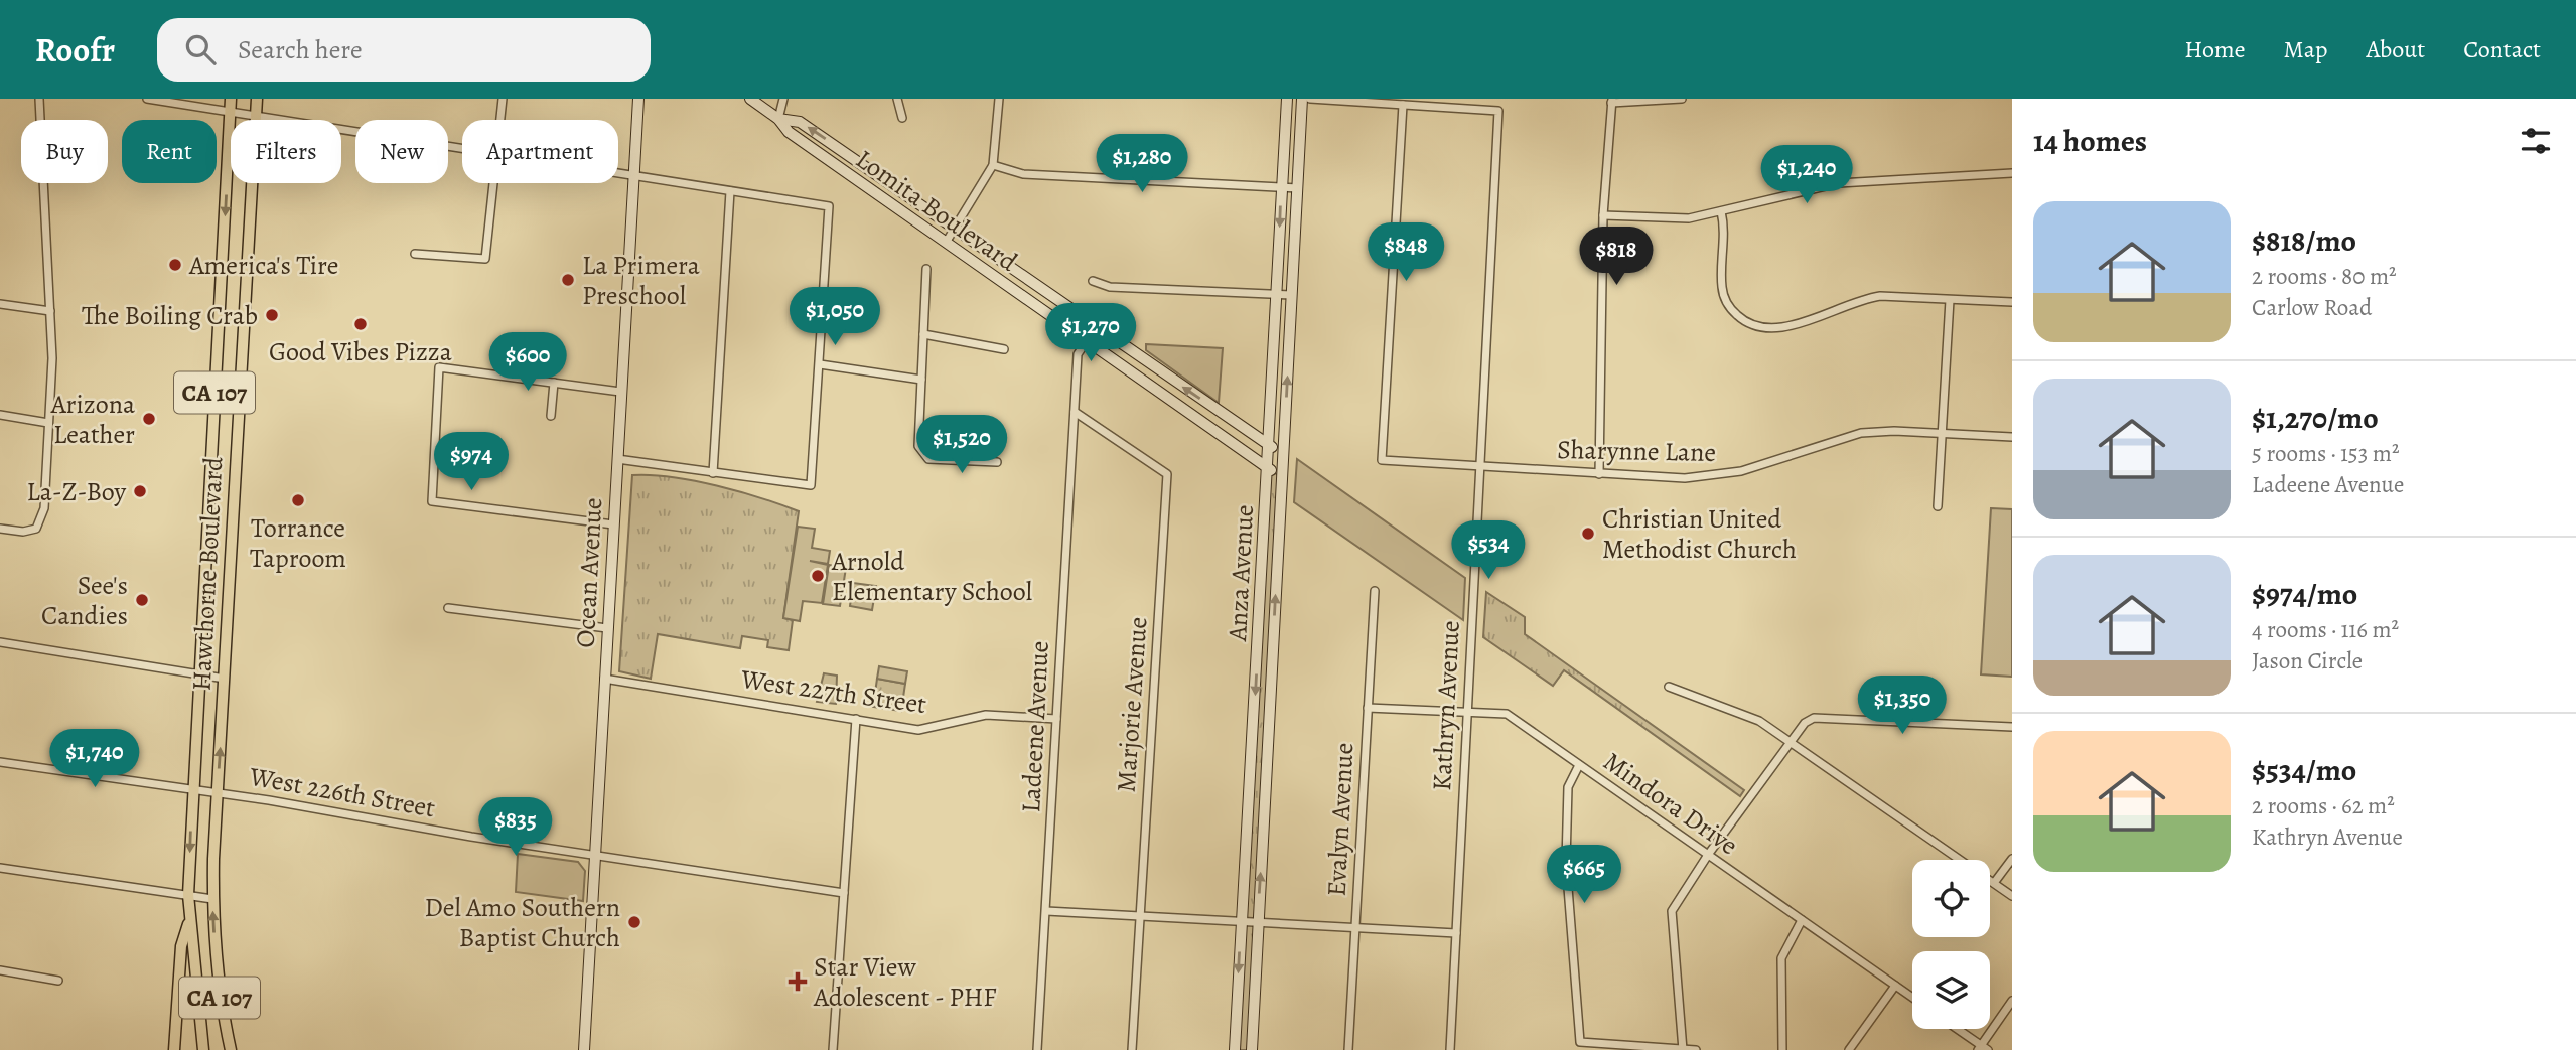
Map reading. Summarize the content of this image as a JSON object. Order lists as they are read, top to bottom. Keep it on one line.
{"streets":{"main road":["Lomita Boulevard","CA 107","Ocean Avenue","Anza Avenue","Hawthorne Boulevard"],"street":["Sharynne Lane","West 227th Street","Marjorie Avenue","Kathryn Avenue","Ladeene Avenue","West 226th Street","Mindora Drive","Evalyn Avenue"]},"crossings":[["Lomita Boulevard","Anza Avenue"],["Lomita Boulevard","Ladeene Avenue"],["Sharynne Lane","Kathryn Avenue"],["Ocean Avenue","West 227th Street"],["Ocean Avenue","West 226th Street"],["Hawthorne Boulevard","West 226th Street"],["West 227th Street","Ladeene Avenue"],["Marjorie Avenue","Ladeene Avenue"],["Kathryn Avenue","Mindora Drive"],["Mindora Drive","Evalyn Avenue"]],"places":{"other":["America's Tire","La Primera Preschool","The Boiling Crab","Good Vibes Pizza","Arizona Leather","La-Z-Boy","Torrance Taproom","Christian United Methodist Church","Arnold Elementary School","See's Candies","Del Amo Southern Baptist Church"],"health":["Star View Adolescent - PHF"]},"page":{"header":"Roofr","search":"Search here","nav":["Home","Map","About","Contact"],"heading":"14 homes","chip":["Buy","Rent","Filters","New","Apartment"],"price":["$1,280","$1,240","$848","$818","$1,050","$1,270","$600","$1,520","$974","$534","$1,350","$1,740","$835","$665"],"list":[{"name":"$818/mo","note":"2 rooms · 80 m² · Carlow Road"},{"name":"$1,270/mo","note":"5 rooms · 153 m² · Ladeene Avenue"},{"name":"$974/mo","note":"4 rooms · 116 m² · Jason Circle"},{"name":"$534/mo","note":"2 rooms · 62 m² · Kathryn Avenue"}]}}
